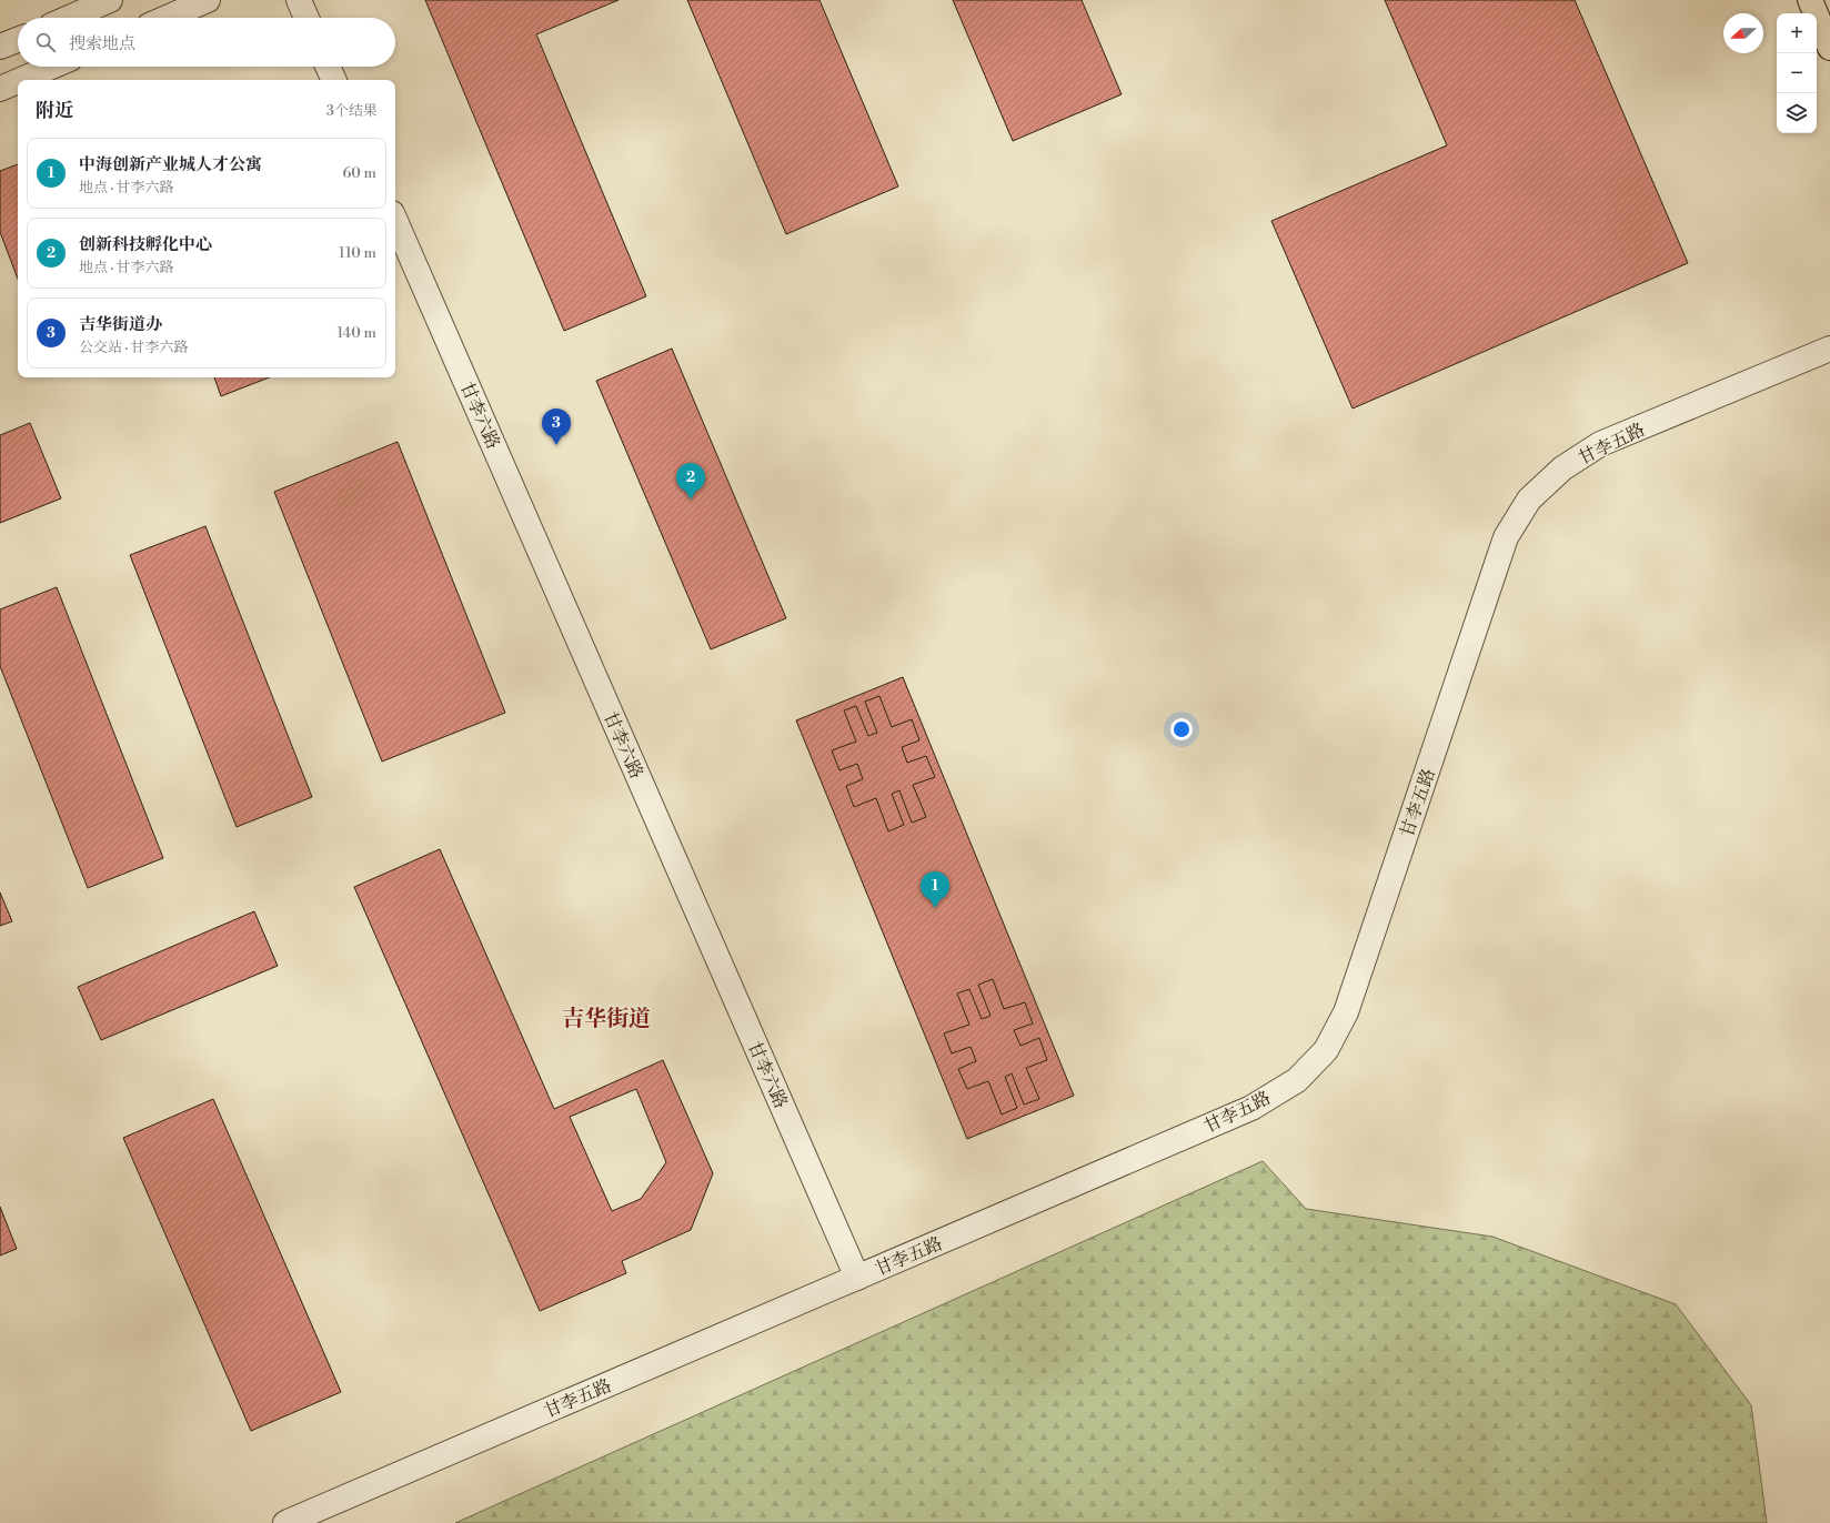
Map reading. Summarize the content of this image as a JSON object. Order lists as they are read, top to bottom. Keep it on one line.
{"streets":{"street":["甘李六路","甘李五路"]},"crossings":[["甘李六路","甘李五路"]],"districts":["吉华街道"],"north":"left","page":{"map_buttons":["+","−"],"search":"搜索地点","heading":["附近","3个结果"],"list":[{"mark":"1","name":"中海创新产业城人才公寓","note":"地点 · 甘李六路","value":"60 m"},{"mark":"2","name":"创新科技孵化中心","note":"地点 · 甘李六路","value":"110 m"},{"mark":"3","name":"吉华街道办","note":"公交站 · 甘李六路","value":"140 m"}],"pins":["3","2","1"]}}
